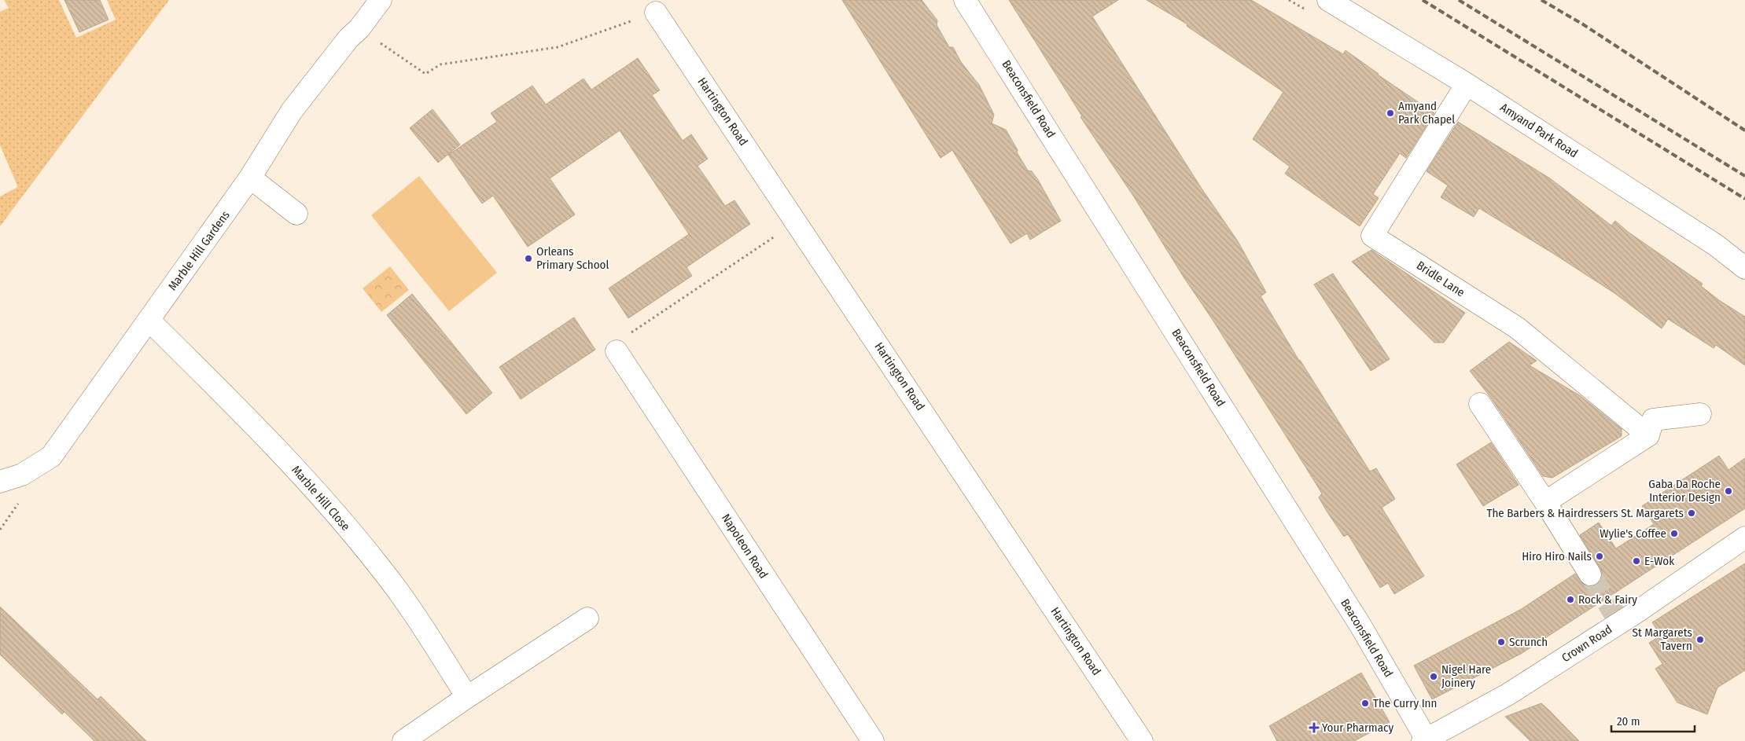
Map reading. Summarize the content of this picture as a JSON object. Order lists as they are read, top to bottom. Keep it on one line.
{"streets":{"street":["Beaconsfield Road","Hartington Road","Amyand Park Road","Marble Hill Gardens","Bridle Lane","Marble Hill Close","Napoleon Road","Crown Road"]},"crossings":[["Beaconsfield Road","Crown Road"],["Amyand Park Road","Bridle Lane"],["Marble Hill Gardens","Marble Hill Close"]],"places":{"other":["Amyand Park Chapel","Orleans Primary School","Gaba Da Roche Interior Design","The Barbers & Hairdressers St. Margarets","Wylie's Coffee","Hiro Hiro Nails","E-Wok","Rock & Fairy","St Margarets Tavern","Scrunch","Nigel Hare Joinery","The Curry Inn"],"health":["Your Pharmacy"]},"scale_bar":"20 m"}
